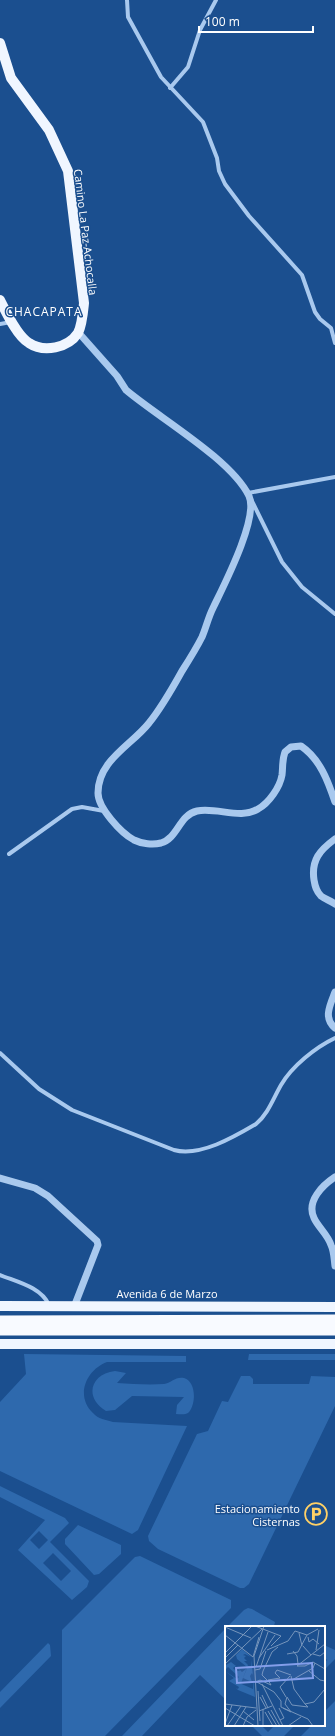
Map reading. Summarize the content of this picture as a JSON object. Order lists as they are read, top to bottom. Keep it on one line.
{"streets":{"main road":["Camino La Paz-Achocalla","Avenida 6 de Marzo"]},"districts":["CHACAPATA"],"places":{"parking":["Estacionamiento Cisternas"]},"scale_bar":"100 m"}
